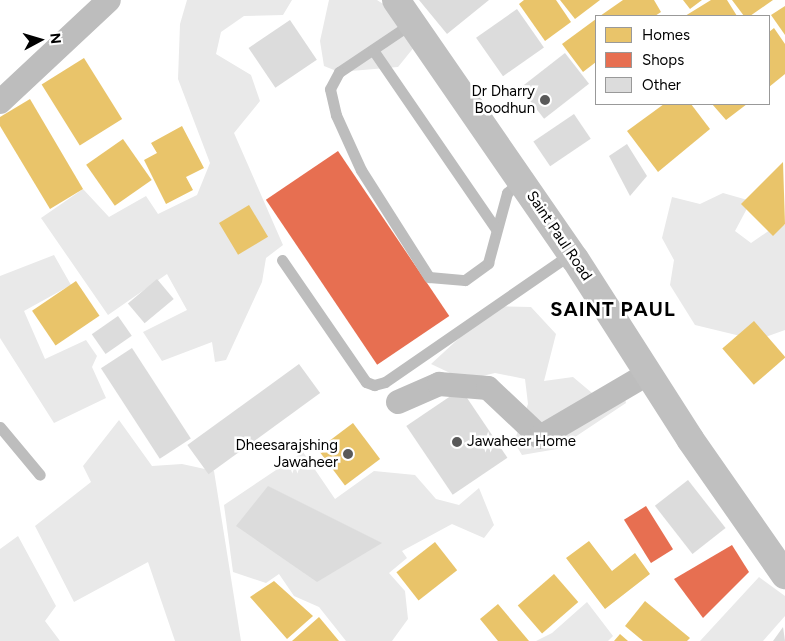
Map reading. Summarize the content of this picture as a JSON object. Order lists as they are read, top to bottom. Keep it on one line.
{"streets":{"main road":["Saint Paul Road"]},"districts":["SAINT PAUL"],"places":["Dr Dharry Boodhun","Jawaheer Home","Dheesarajshing Jawaheer"],"legend":["Homes","Shops","Other"],"north":"right"}
